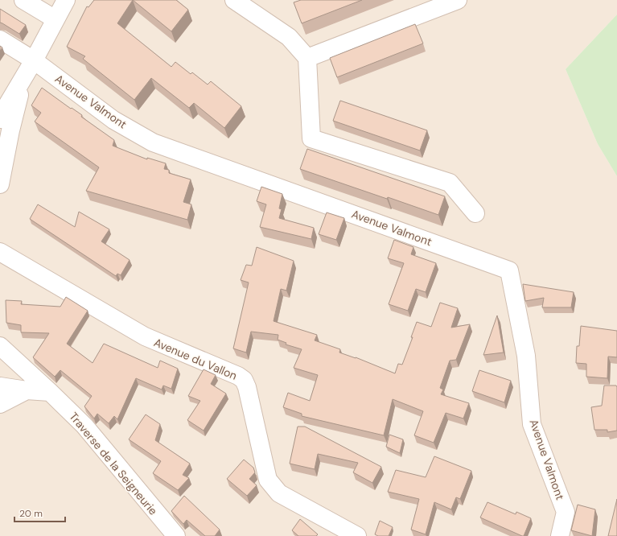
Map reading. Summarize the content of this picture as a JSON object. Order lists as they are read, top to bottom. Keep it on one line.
{"streets":{"street":["Avenue Valmont","Avenue du Vallon","Traverse de la Seigneurie"]},"scale_bar":"20 m"}
